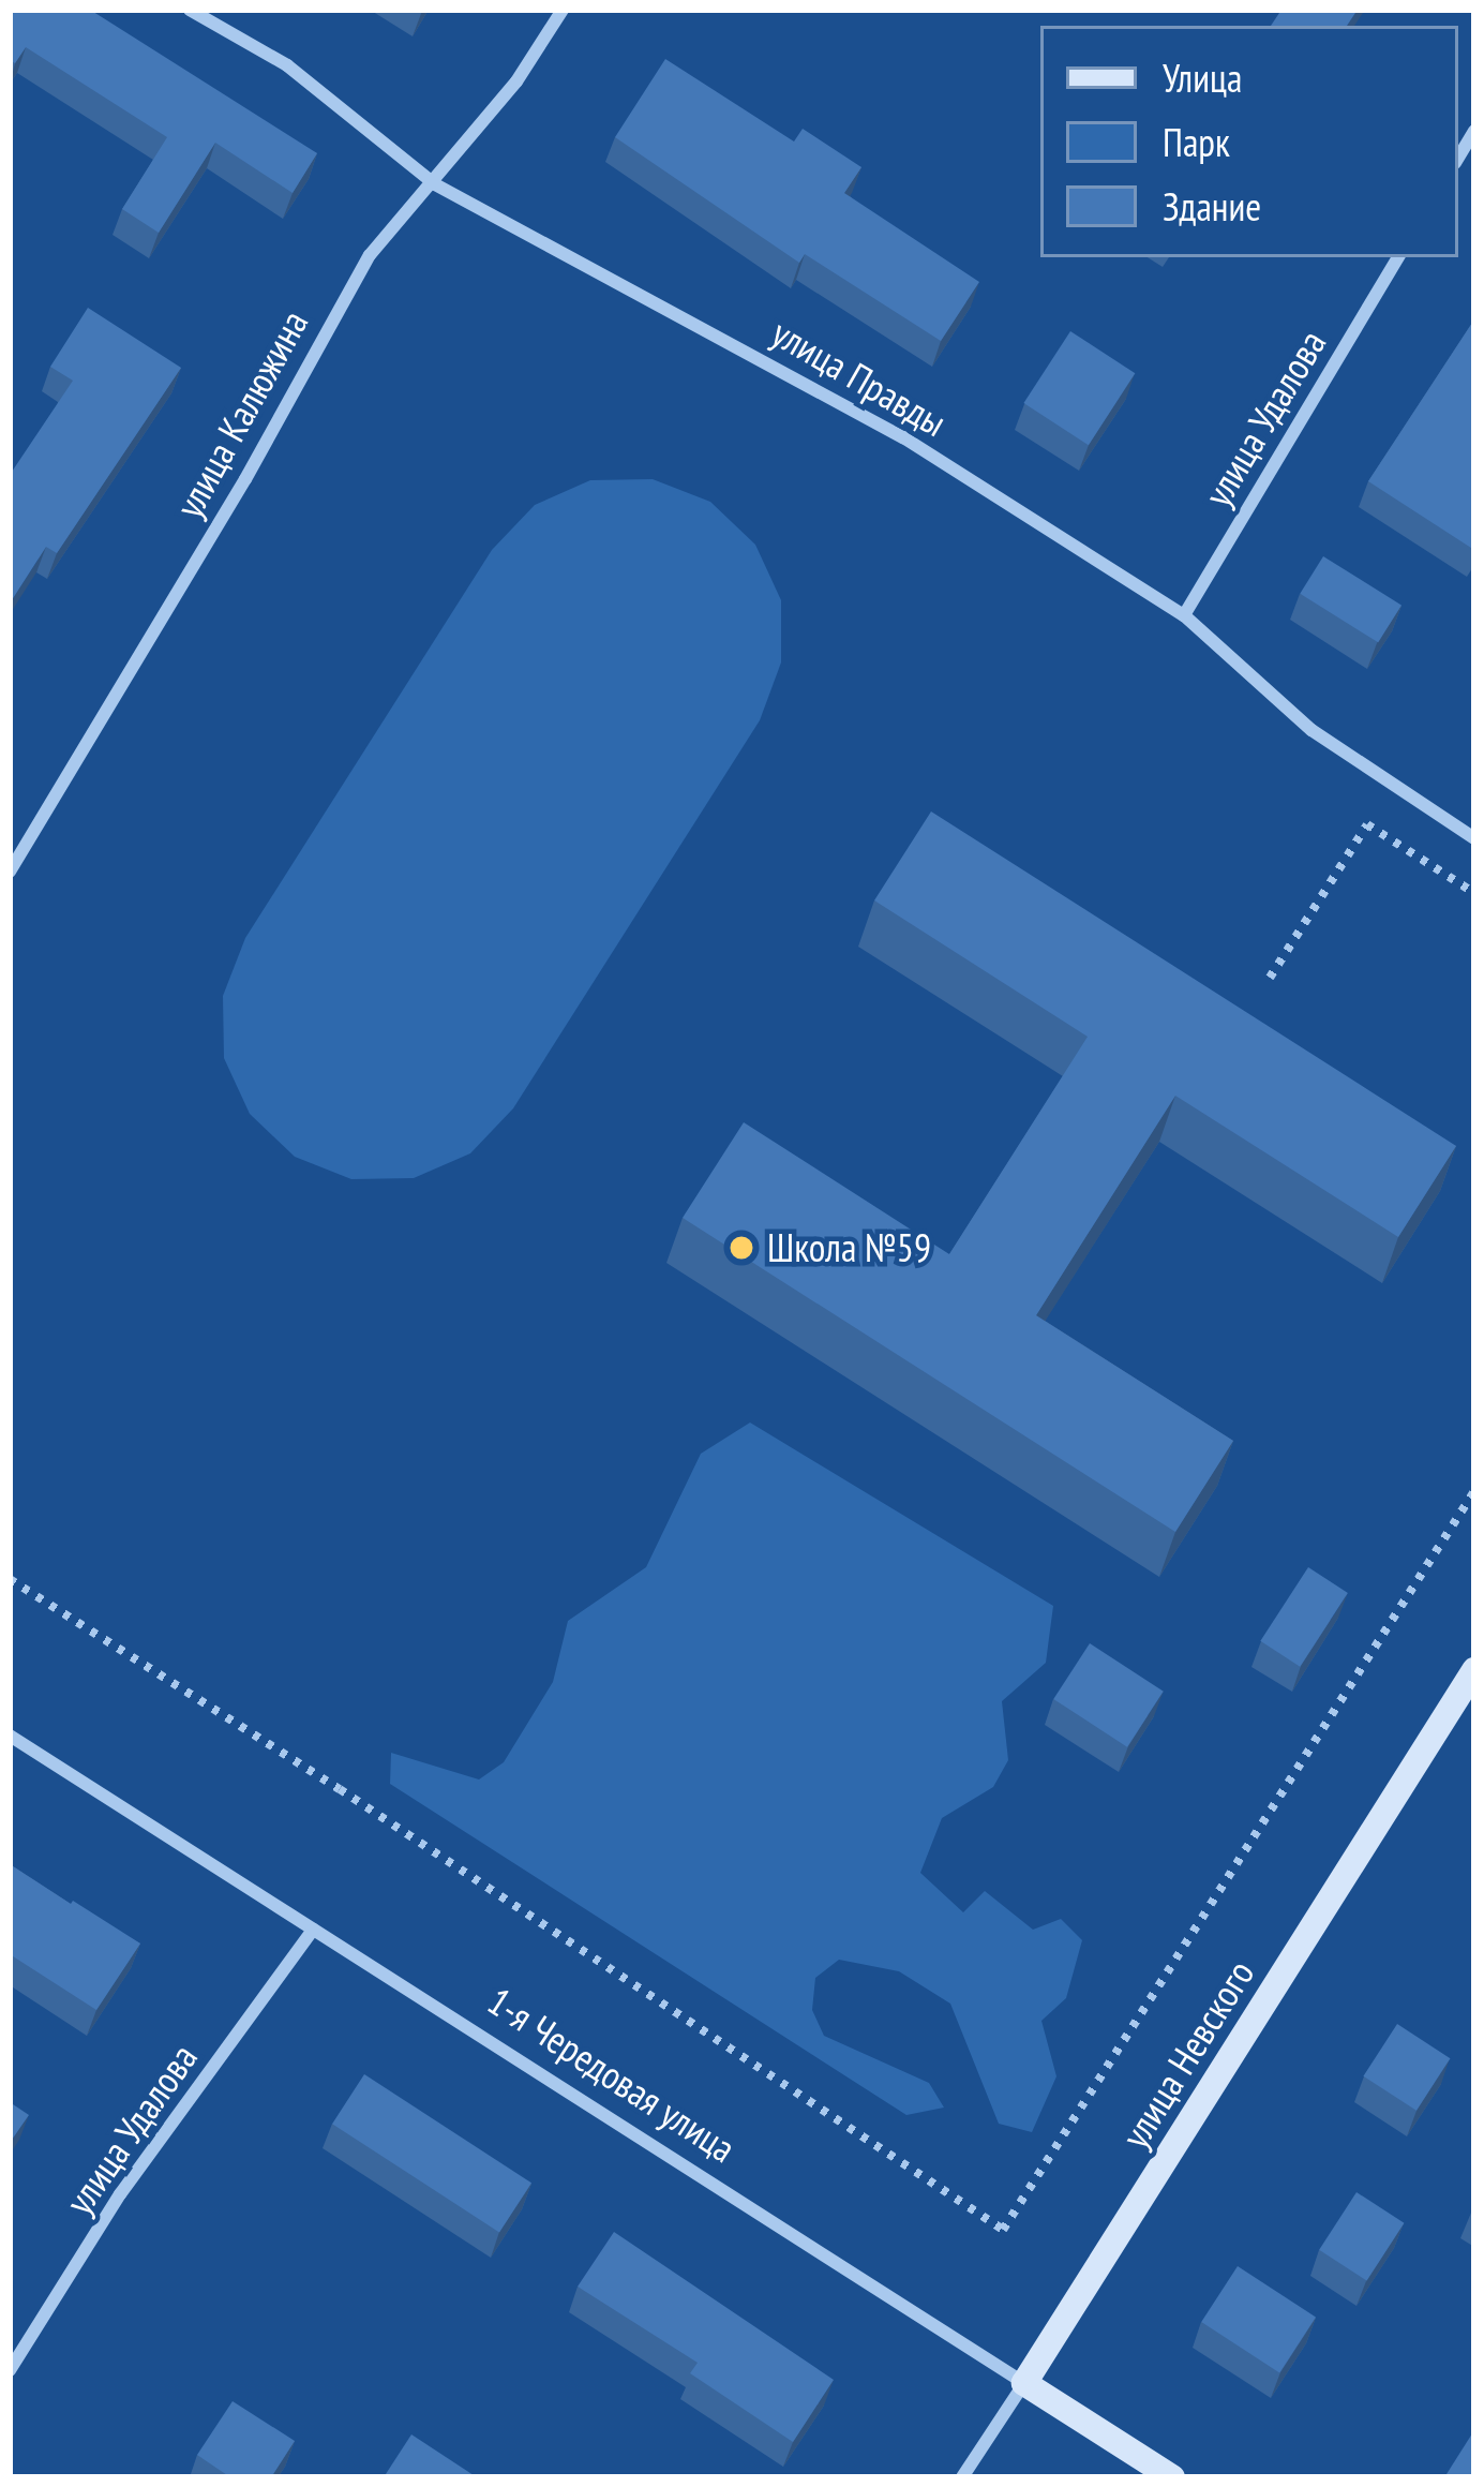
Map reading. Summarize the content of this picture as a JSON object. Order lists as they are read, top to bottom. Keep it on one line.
{"streets":{"main road":["улица Невского","1-я Чередовая улица"],"street":["улица Правды","улица Калюжина","улица Удалова"]},"crossings":[["улица Правды","улица Калюжина"],["улица Правды","улица Удалова"],["улица Удалова","1-я Чередовая улица"],["улица Невского","1-я Чередовая улица"]],"places":["Школа №59"],"legend":["Улица","Парк","Здание"]}
